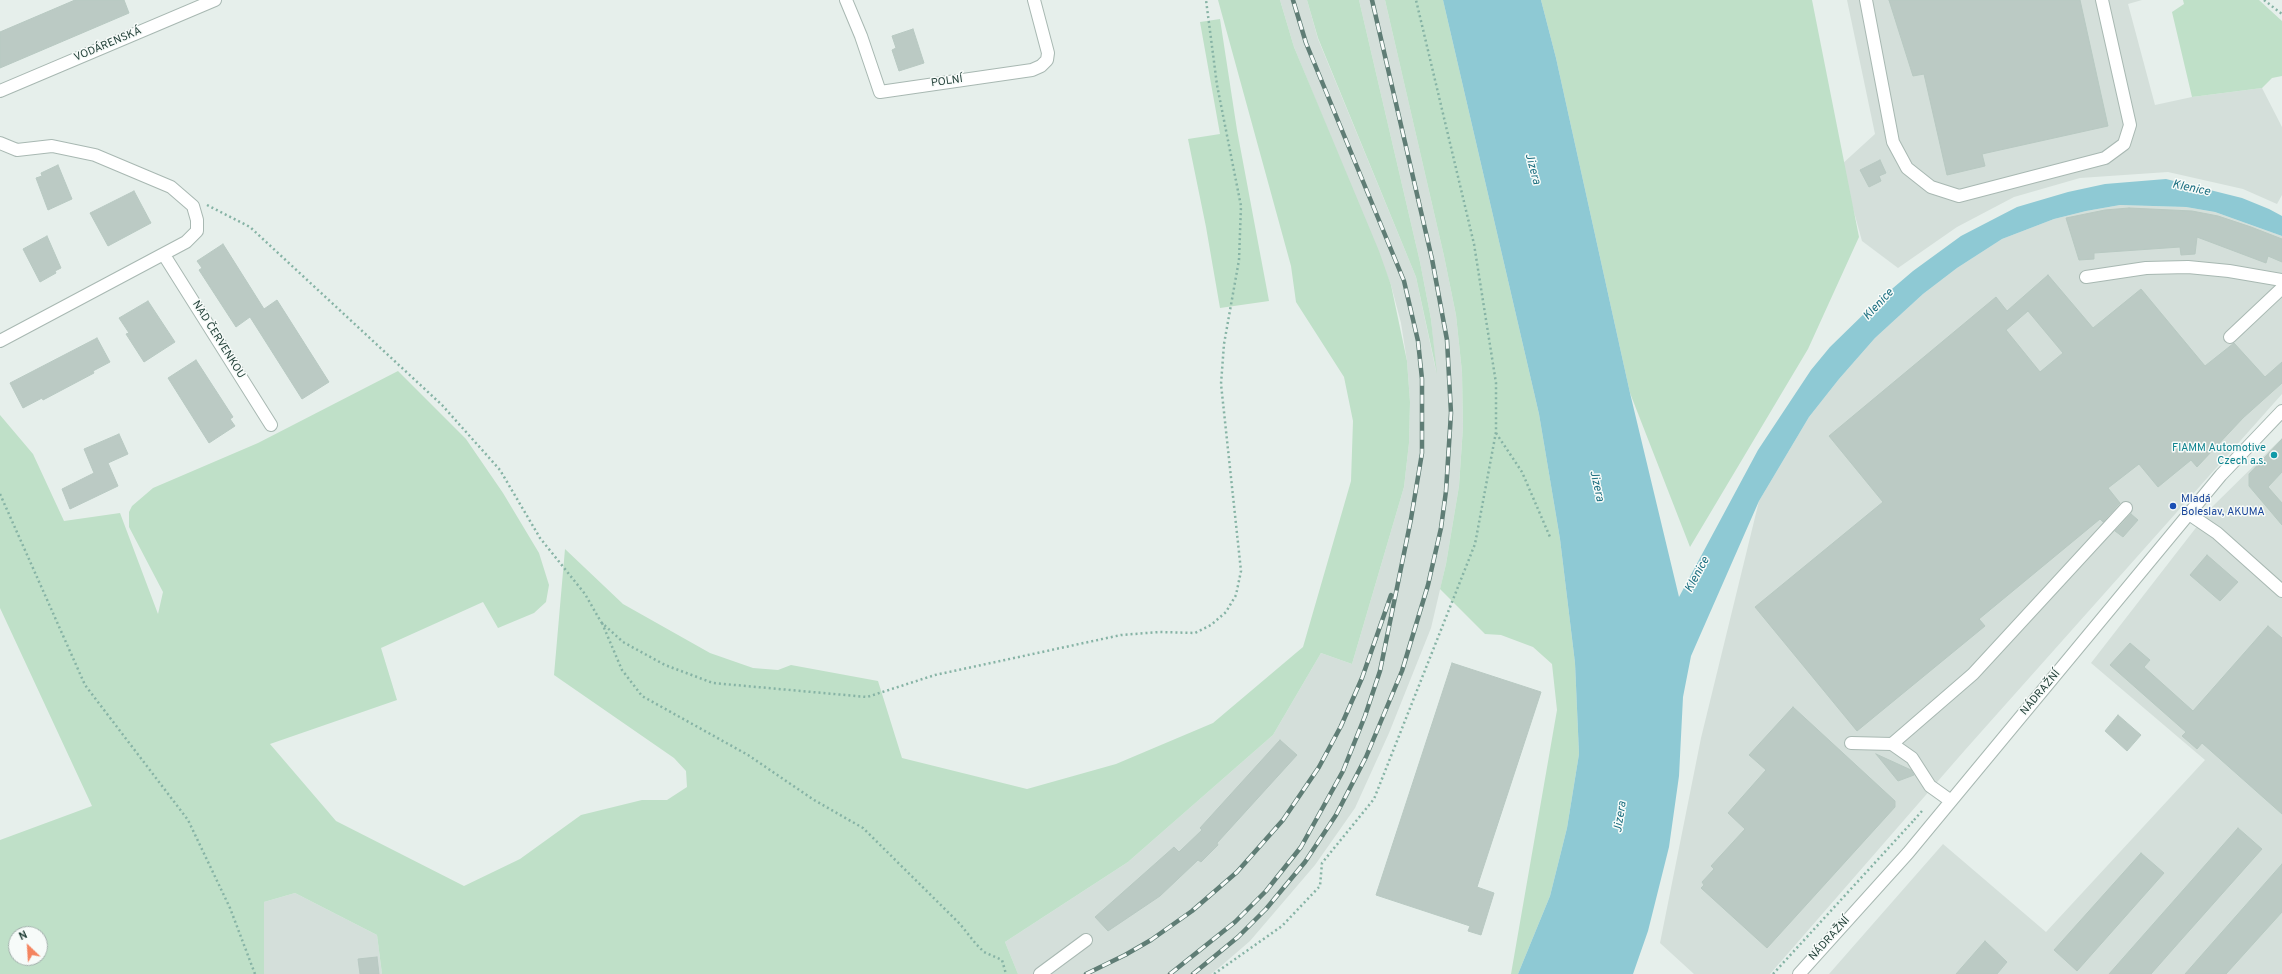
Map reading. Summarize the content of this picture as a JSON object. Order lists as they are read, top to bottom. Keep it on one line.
{"streets":{"street":["VODÁRENSKÁ","POLNÍ","NAD ČERVENKOU","NÁDRAŽNÍ"]},"water":["Jizera","Klenice"],"places":["FIAMM Automotive Czech a.s.","Mladá Boleslav, AKUMA"],"north":"top left"}
